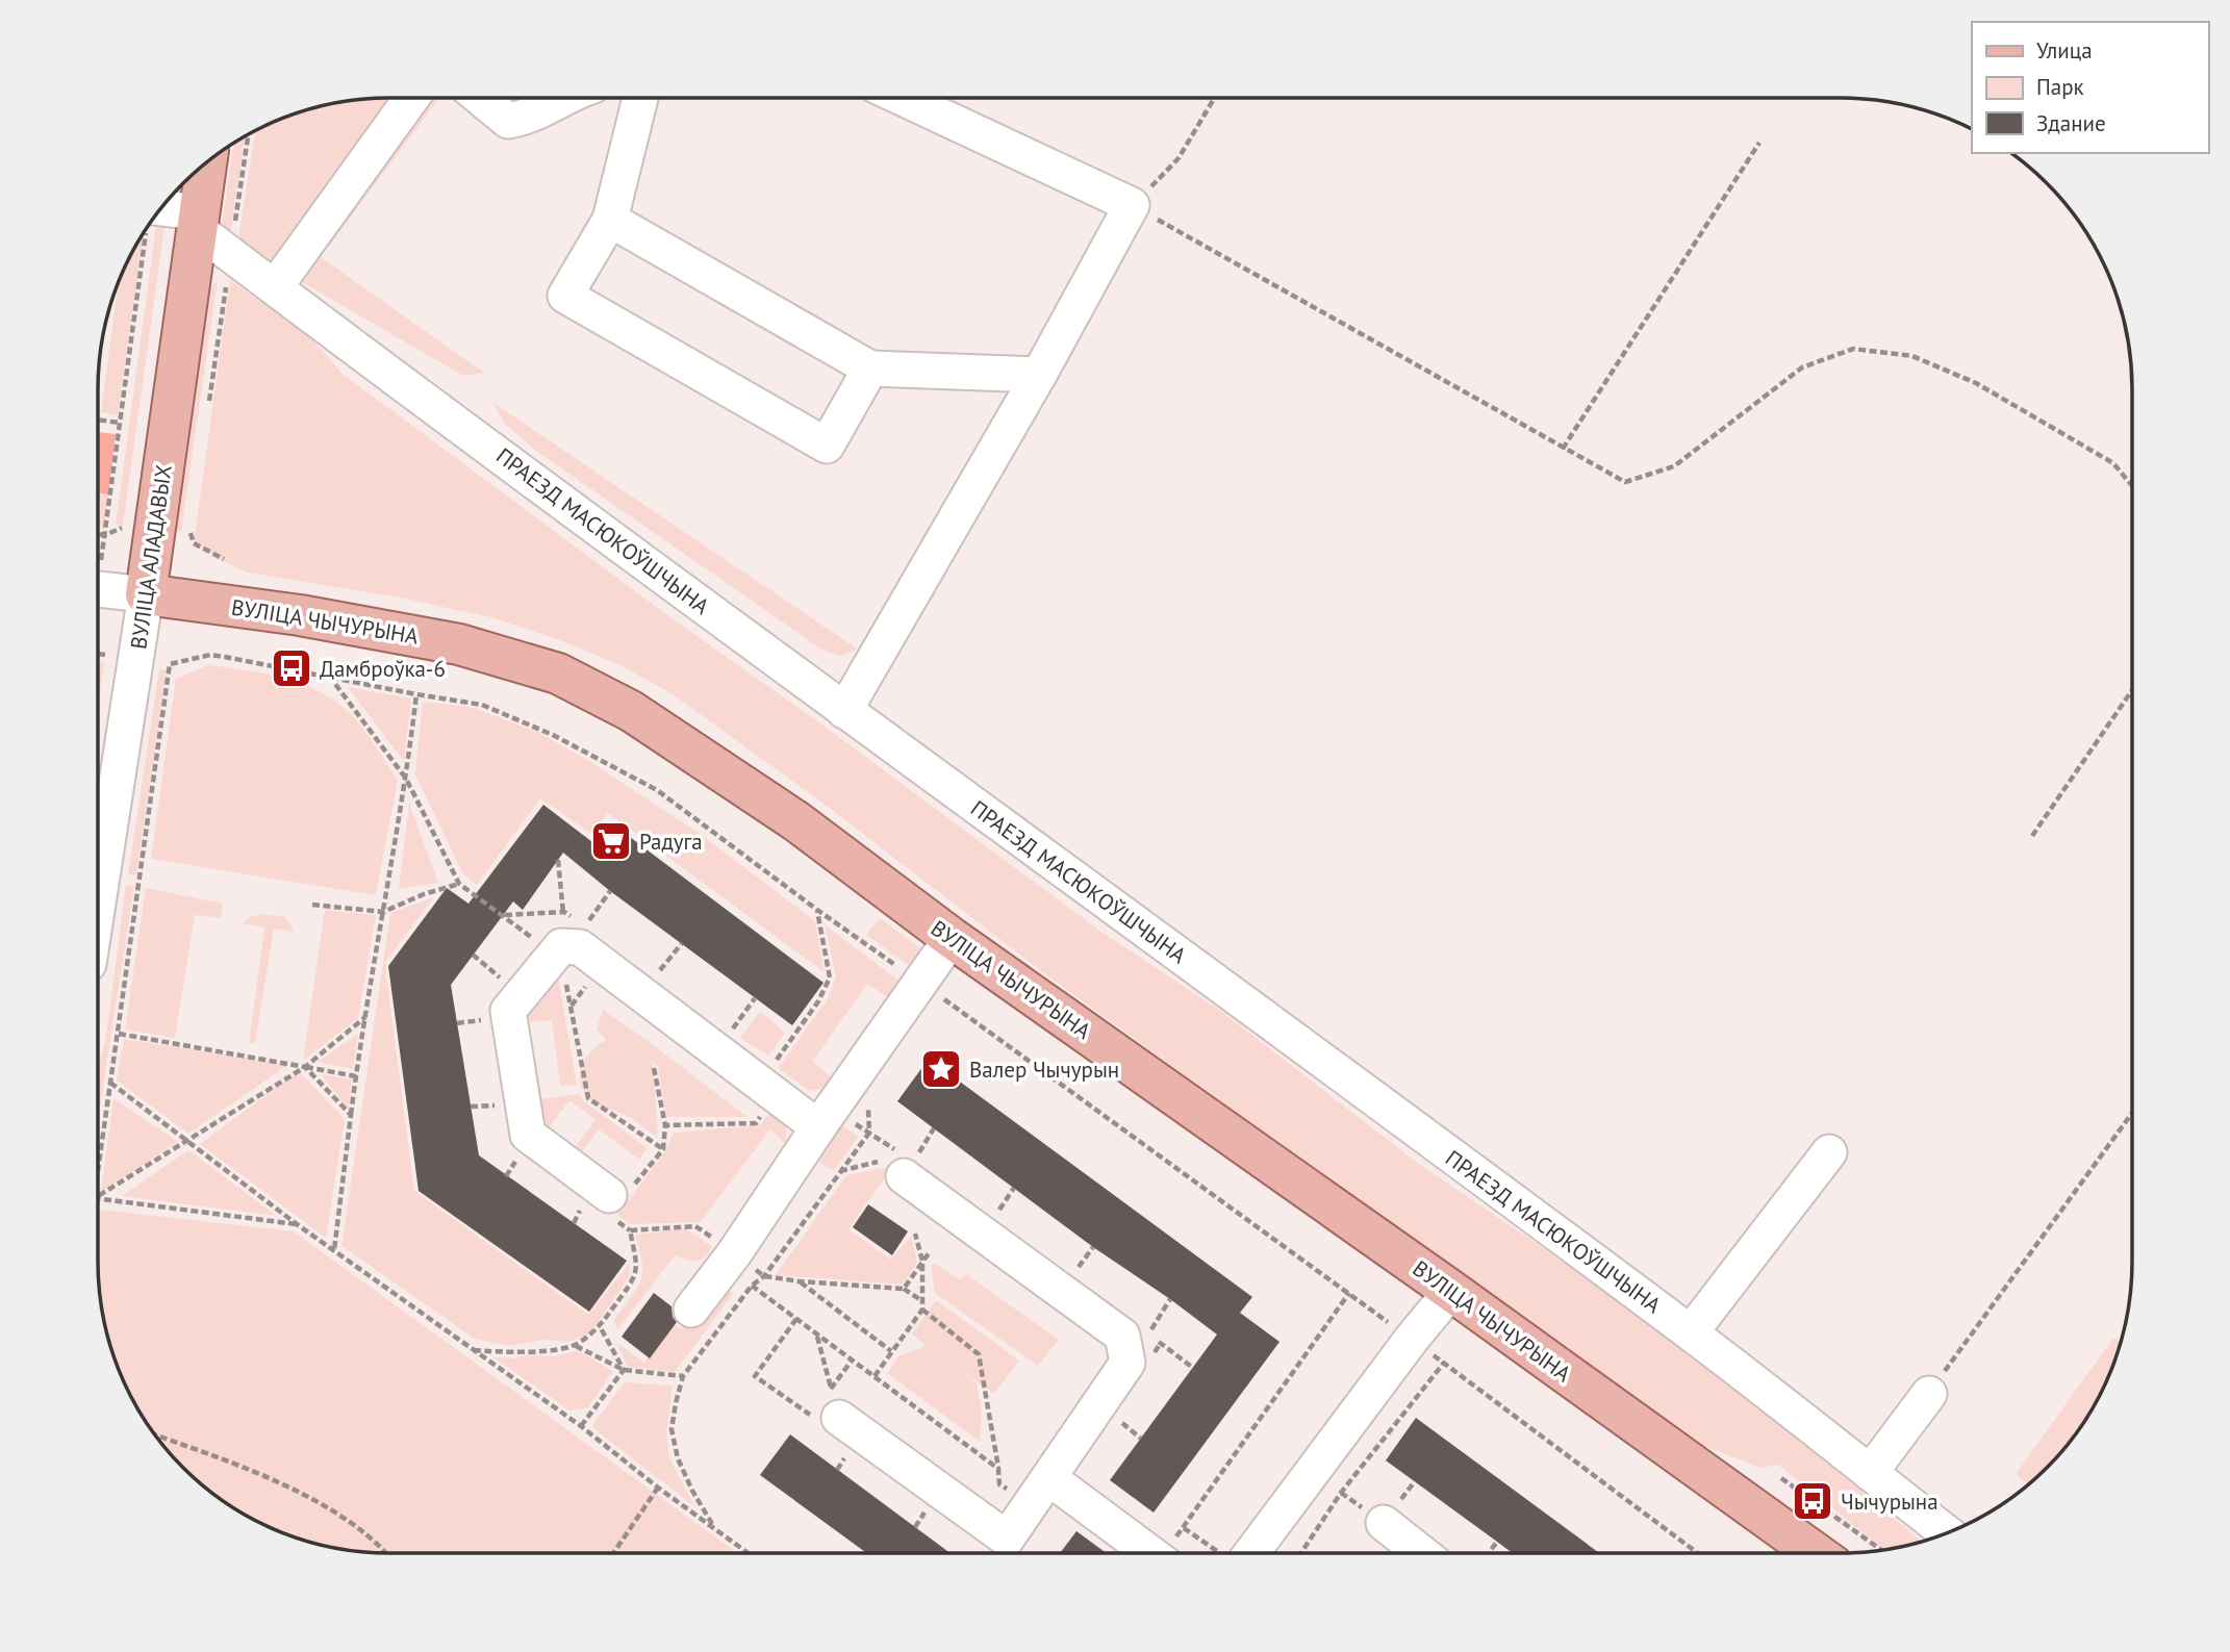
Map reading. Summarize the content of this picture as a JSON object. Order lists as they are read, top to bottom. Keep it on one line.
{"streets":{"main road":["ВУЛІЦА АЛАДАВЫХ","ВУЛІЦА ЧЫЧУРЫНА"],"street":["ПРАЕЗД МАСЮКОЎШЧЫНА"]},"crossings":[["ПРАЕЗД МАСЮКОЎШЧЫНА","ВУЛІЦА АЛАДАВЫХ"],["ВУЛІЦА АЛАДАВЫХ","ВУЛІЦА ЧЫЧУРЫНА"]],"places":{"bus stop":["Дамброўка-6","Чычурына"],"supermarket":["Радуга"],"place":["Валер Чычурын"]},"legend":["Улица","Парк","Здание"]}
